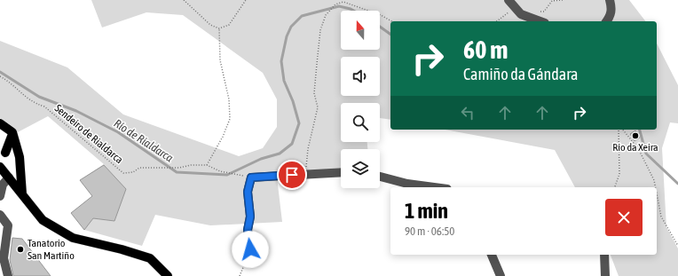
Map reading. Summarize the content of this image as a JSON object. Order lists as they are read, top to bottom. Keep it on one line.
{"streets":{"path":["Sendeiro de Rialdarca"]},"water":["Río de Rialdarca"],"places":["Río da Xeira","Tanatorio San Martiño"],"north":"top","page":{"turn":["60 m","Camiño da Gándara"],"heading":["1 min","90 m · 06:50"]}}
